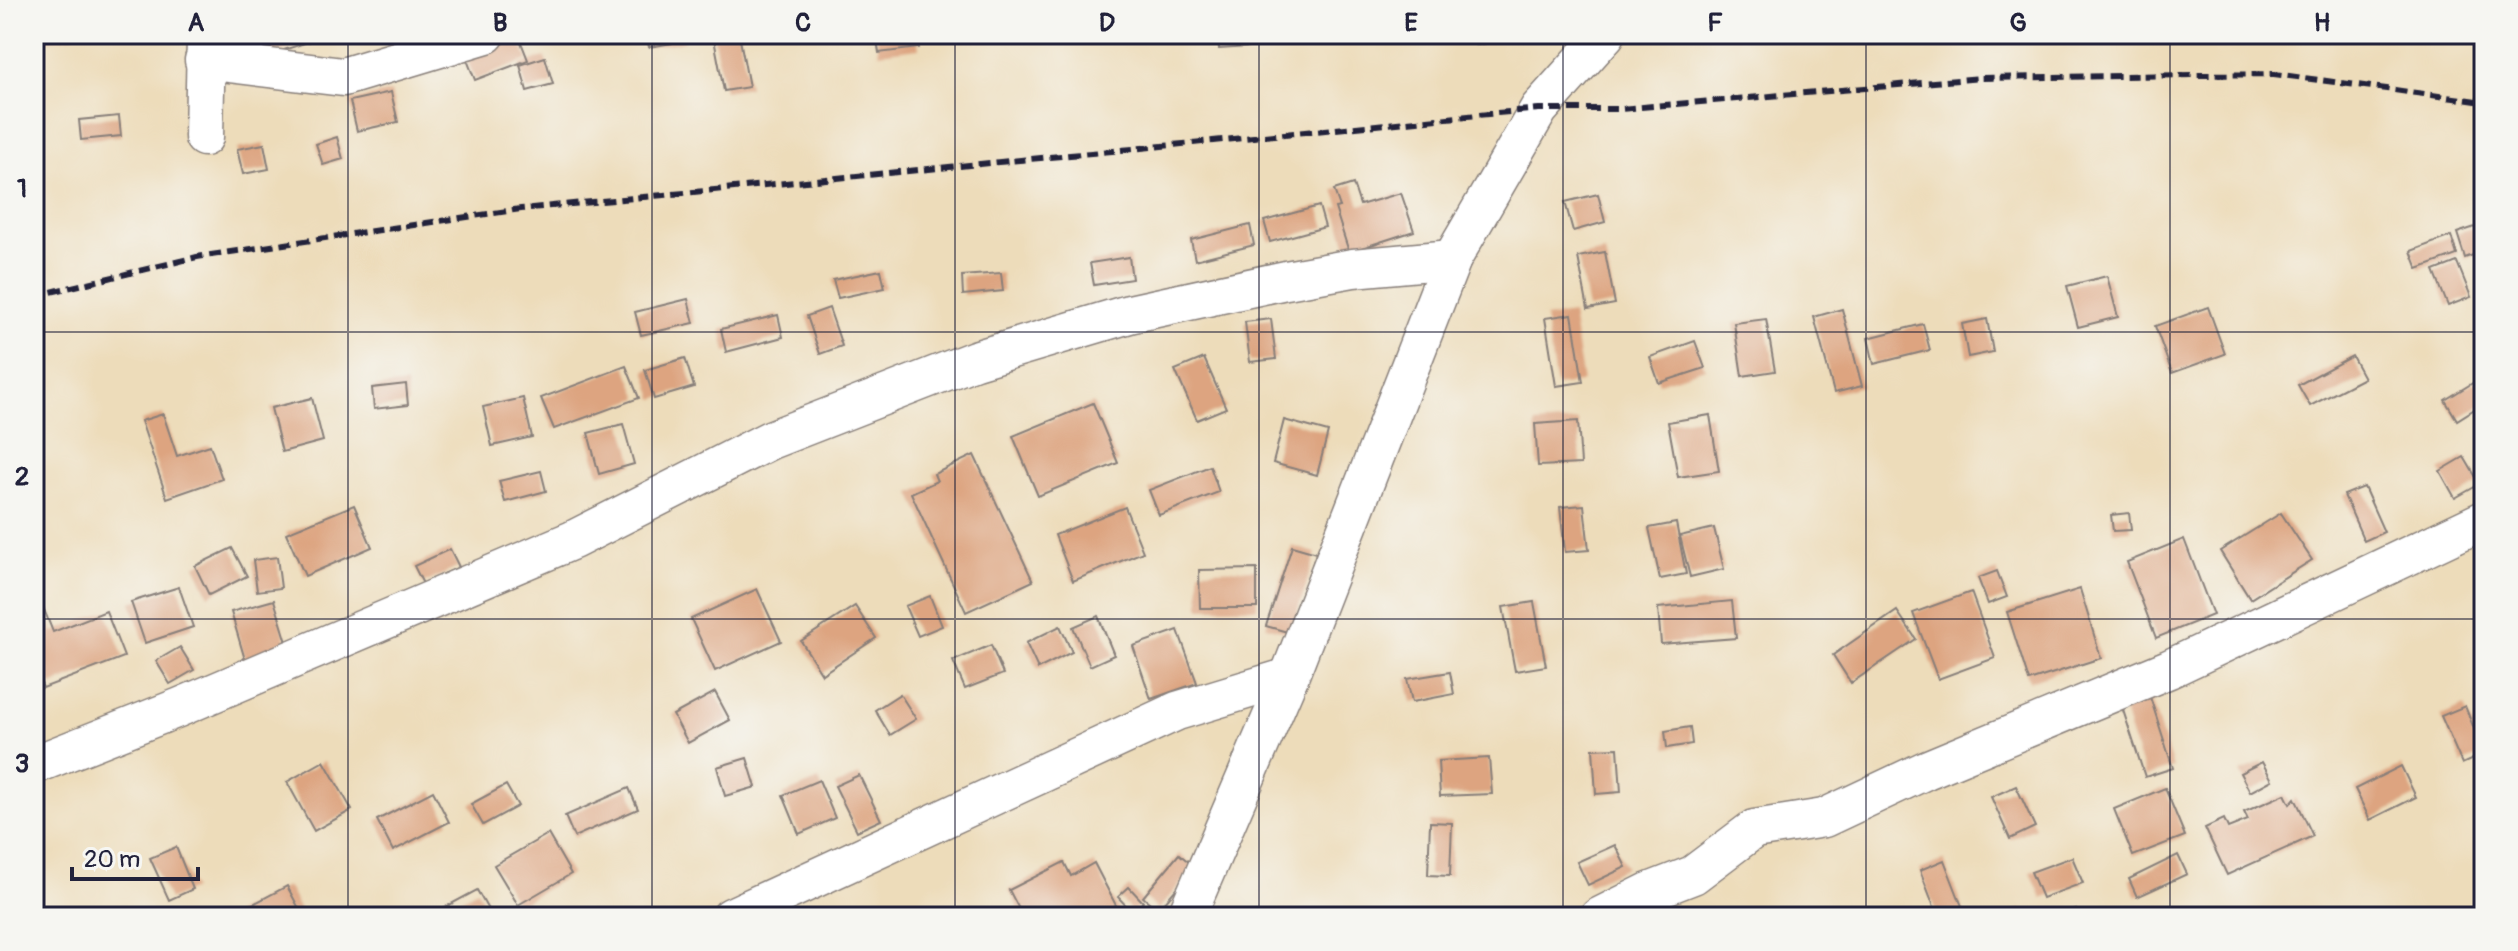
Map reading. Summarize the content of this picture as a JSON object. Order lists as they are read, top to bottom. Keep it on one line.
{"scale_bar":"20 m","grid":{"columns":["A","B","C","D","E","F","G","H"],"rows":["1","2","3"]}}
